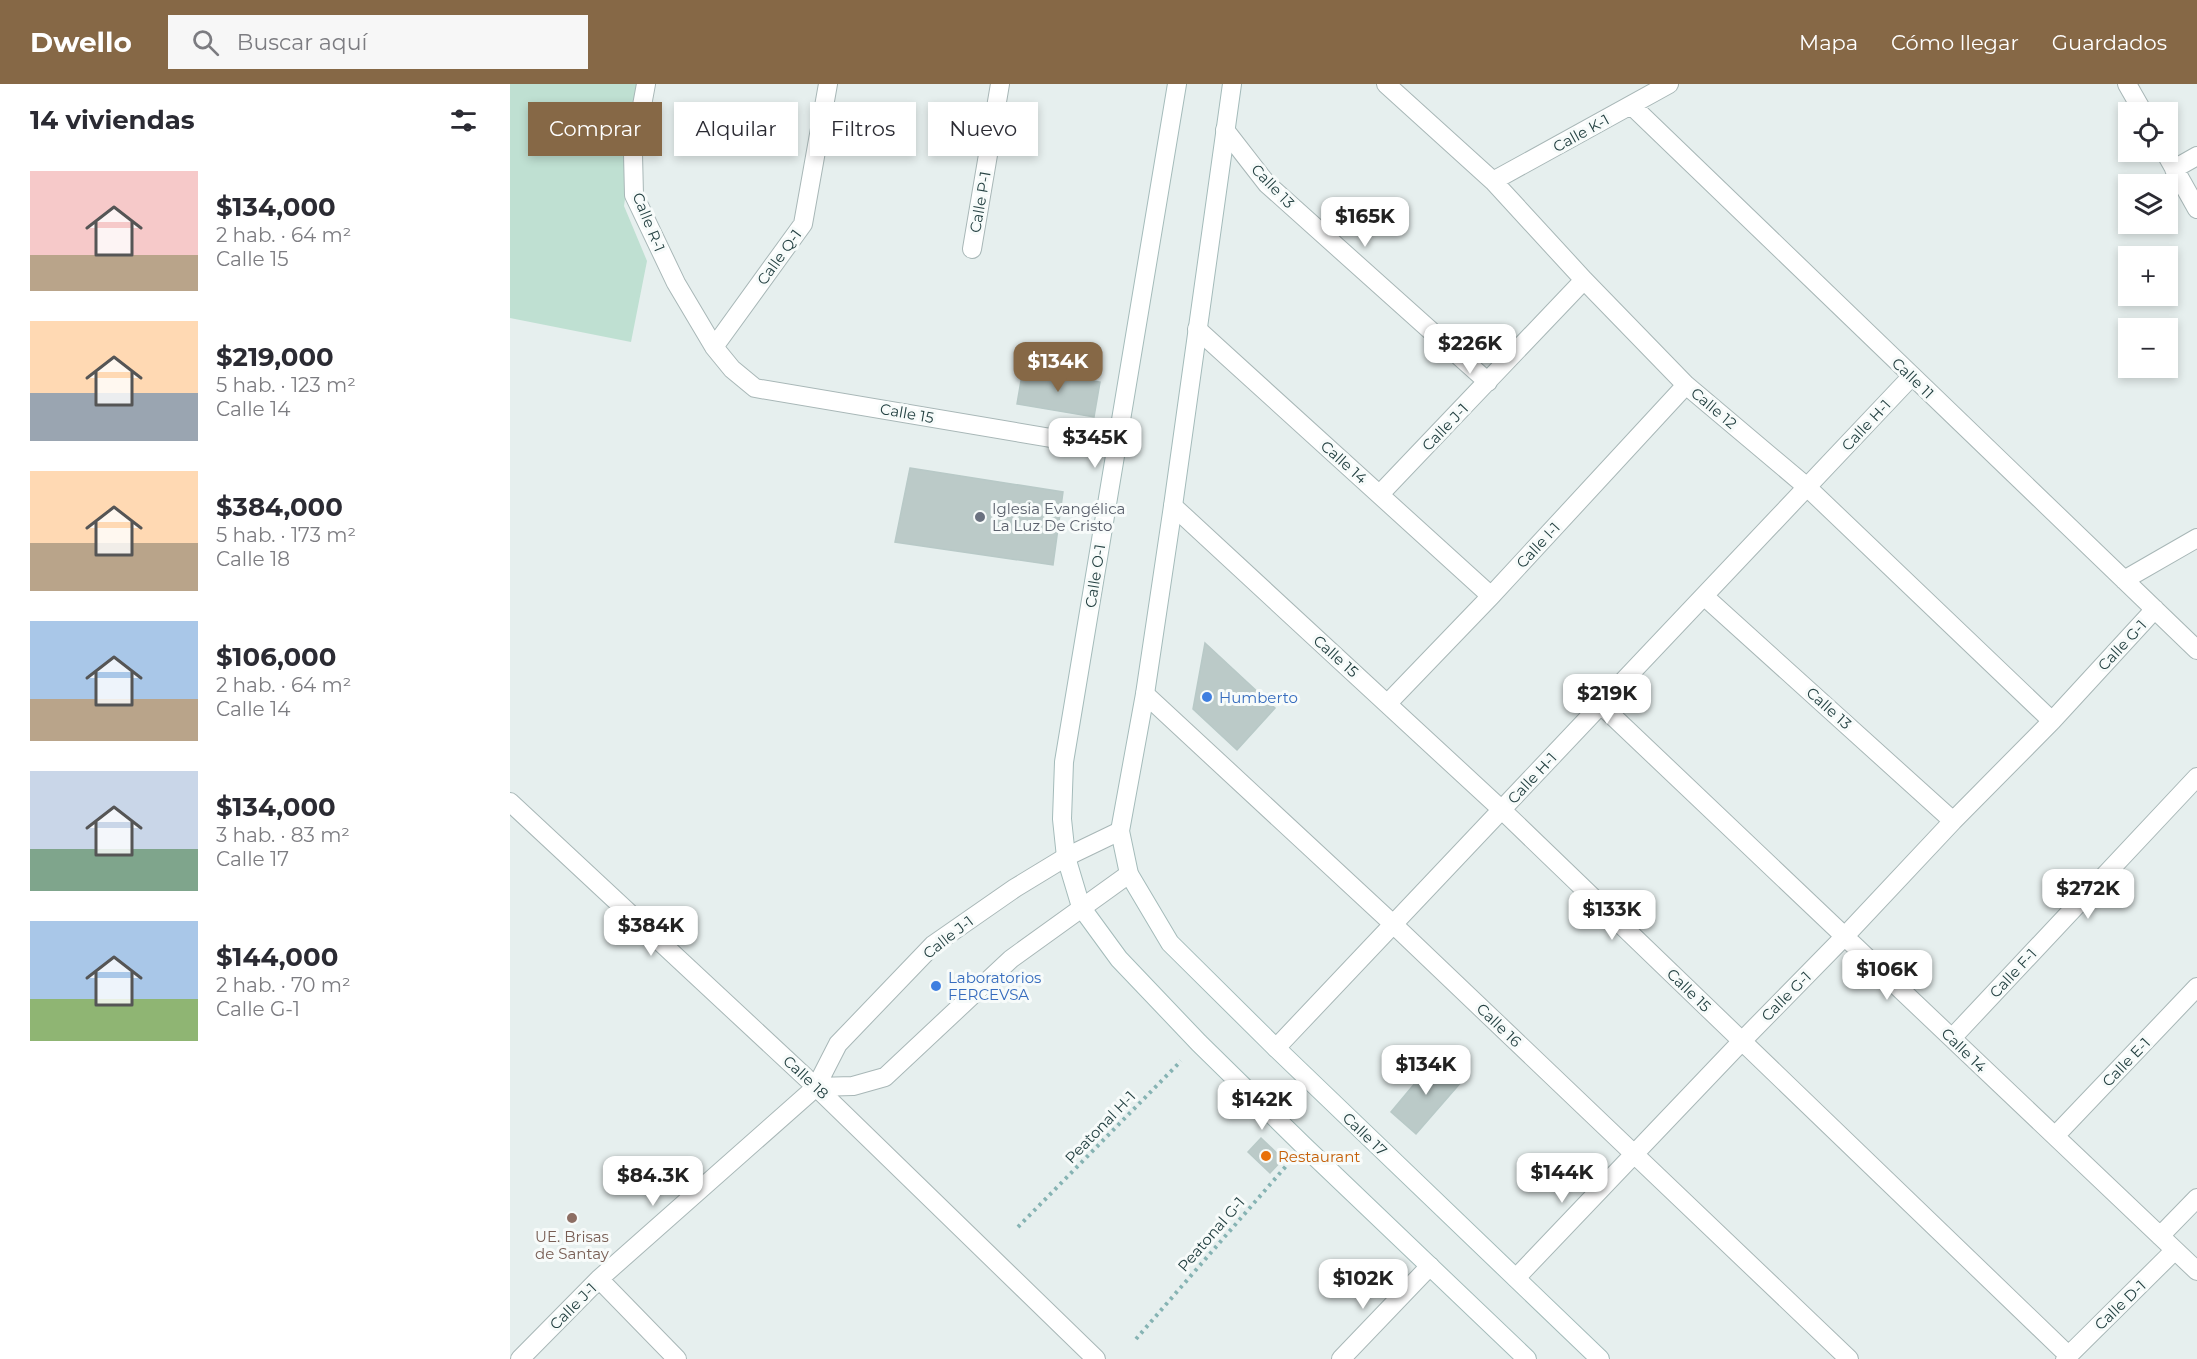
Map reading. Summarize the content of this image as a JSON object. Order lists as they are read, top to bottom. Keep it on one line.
{"streets":{"street":["Calle K-1","Calle 13","Calle P-1","Calle R-1","Calle Q-1","Calle 11","Calle 12","Calle 15","Calle H-1","Calle J-1","Calle 14","Calle I-1","Calle O-1","Calle G-1","Calle F-1","Calle 16","Calle E-1","Calle 18","Calle 17","Calle D-1"],"path":["Peatonal H-1","Peatonal G-1"]},"crossings":[["Calle K-1","Calle 11"],["Calle K-1","Calle 12"],["Calle 13","Calle H-1"],["Calle 13","Calle J-1"],["Calle 13","Calle G-1"],["Calle R-1","Calle Q-1"],["Calle R-1","Calle 15"],["Calle Q-1","Calle 15"],["Calle 11","Calle H-1"],["Calle 11","Calle G-1"],["Calle 12","Calle H-1"],["Calle 12","Calle J-1"],["Calle 12","Calle I-1"],["Calle 12","Calle G-1"],["Calle 15","Calle H-1"],["Calle 15","Calle I-1"],["Calle 15","Calle O-1"],["Calle 15","Calle G-1"],["Calle 15","Calle D-1"],["Calle H-1","Calle 14"],["Calle H-1","Calle 16"],["Calle H-1","Calle 17"],["Calle J-1","Calle 14"],["Calle J-1","Calle O-1"],["Calle J-1","Calle 18"],["Calle J-1","Calle 17"],["Calle 14","Calle I-1"],["Calle 14","Calle G-1"],["Calle 14","Calle F-1"],["Calle 14","Calle E-1"],["Calle 14","Calle D-1"],["Calle G-1","Calle 16"],["Calle G-1","Calle 17"]],"places":["Iglesia Evangélica La Luz De Cristo","Humberto","Laboratorios FERCEVSA","Restaurant","UE. Brisas de Santay"],"page":{"header":"Dwello","search":"Buscar aquí","nav":["Mapa","Cómo llegar","Guardados"],"heading":"14 viviendas","map_buttons":["+","−"],"chip":["Comprar","Alquilar","Filtros","Nuevo"],"list":[{"name":"$134,000","note":"2 hab. · 64 m² · Calle 15"},{"name":"$219,000","note":"5 hab. · 123 m² · Calle 14"},{"name":"$384,000","note":"5 hab. · 173 m² · Calle 18"},{"name":"$106,000","note":"2 hab. · 64 m² · Calle 14"},{"name":"$134,000","note":"3 hab. · 83 m² · Calle 17"},{"name":"$144,000","note":"2 hab. · 70 m² · Calle G-1"}],"price":["$165K","$226K","$134K","$345K","$219K","$272K","$133K","$384K","$106K","$134K","$142K","$144K","$84.3K","$102K"]}}
